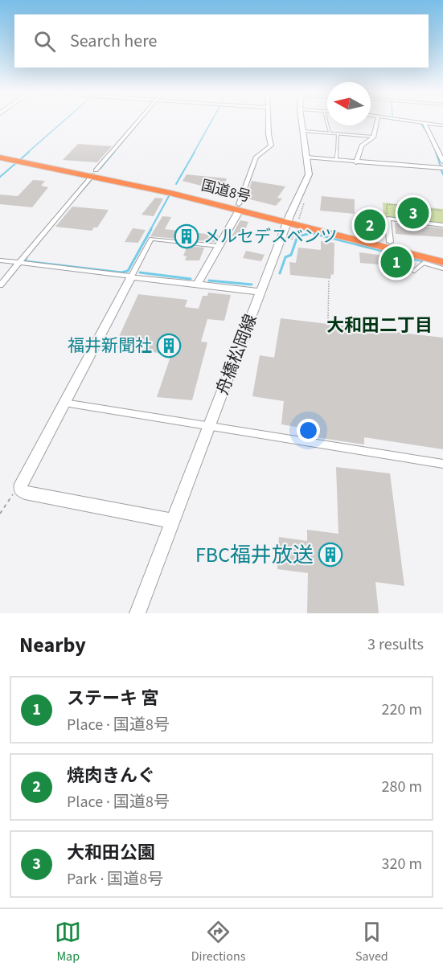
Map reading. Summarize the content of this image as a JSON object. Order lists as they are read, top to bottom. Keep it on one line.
{"streets":{"highway":["国道8号"],"main road":["舟橋松岡線"]},"crossings":[["国道8号","舟橋松岡線"]],"districts":["大和田二丁目"],"places":{"building":["メルセデスベンツ","福井新聞社","FBC福井放送"]},"north":"left","page":{"search":"Search here","pins":["3","2","1"],"heading":["Nearby","3 results"],"list":[{"mark":"1","name":"ステーキ 宮","note":"Place · 国道8号","value":"220 m"},{"mark":"2","name":"焼肉きんぐ","note":"Place · 国道8号","value":"280 m"},{"mark":"3","name":"大和田公園","note":"Park · 国道8号","value":"320 m"}],"nav":["Map","Directions","Saved"]}}
